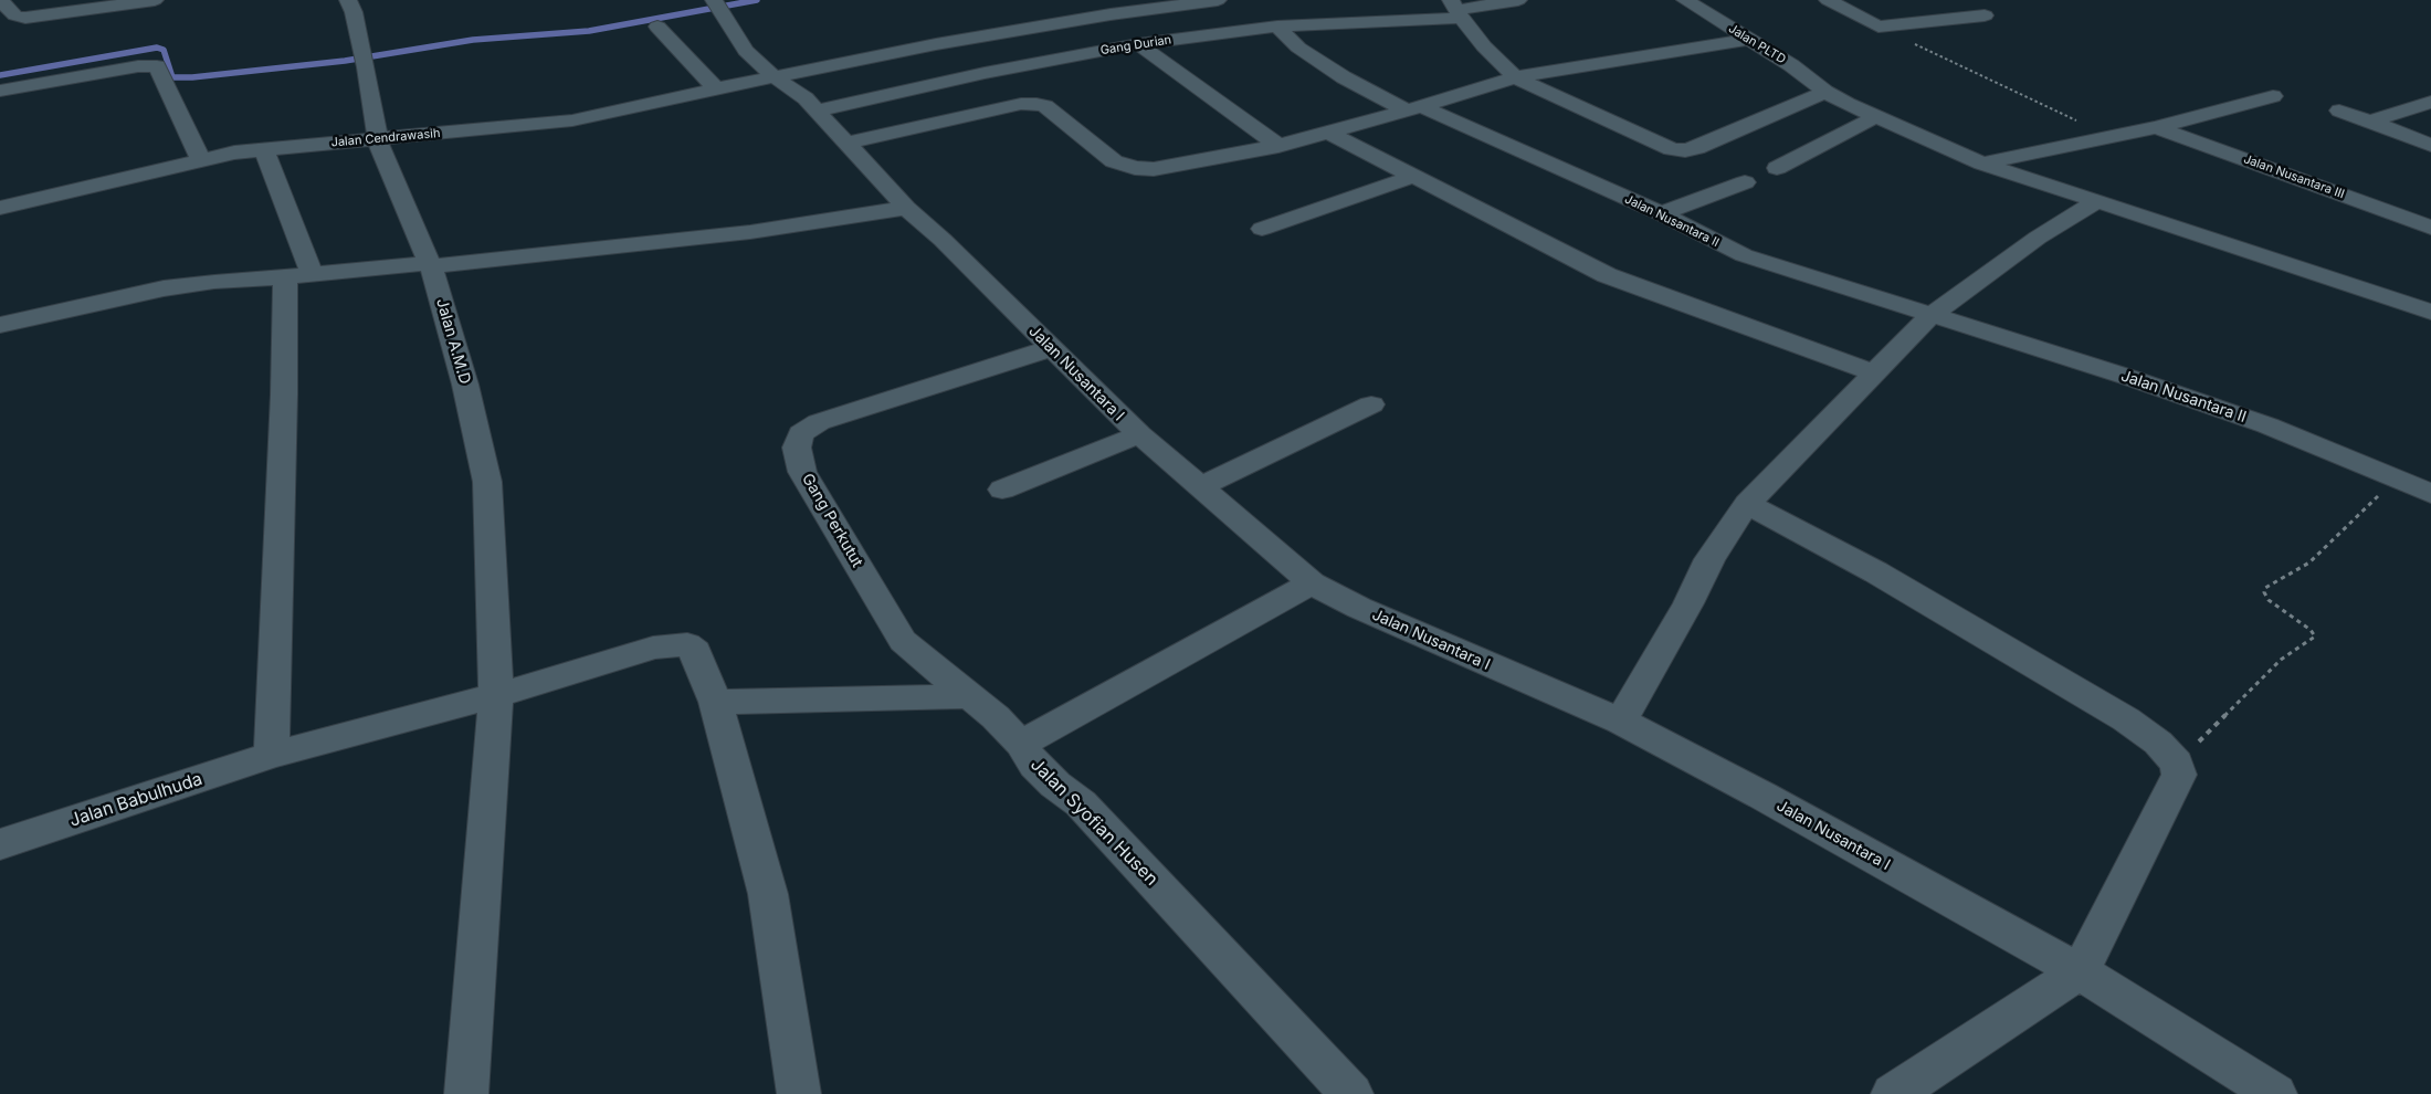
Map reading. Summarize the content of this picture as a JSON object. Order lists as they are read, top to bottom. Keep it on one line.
{"streets":{"street":["Jalan PLTD","Gang Durian","Jalan Cendrawasih","Jalan Nusantara III","Jalan Nusantara II","Jalan A.M.D","Jalan Nusantara I","Gang Perkutut","Jalan Babulhuda","Jalan Syofian Husen"]},"crossings":[["Gang Durian","Jalan Nusantara II"],["Gang Durian","Jalan Nusantara I"],["Jalan Cendrawasih","Jalan A.M.D"],["Jalan Cendrawasih","Jalan Nusantara I"],["Jalan A.M.D","Jalan Babulhuda"],["Jalan Nusantara I","Gang Perkutut"],["Jalan Nusantara I","Jalan Syofian Husen"],["Gang Perkutut","Jalan Syofian Husen"]]}
